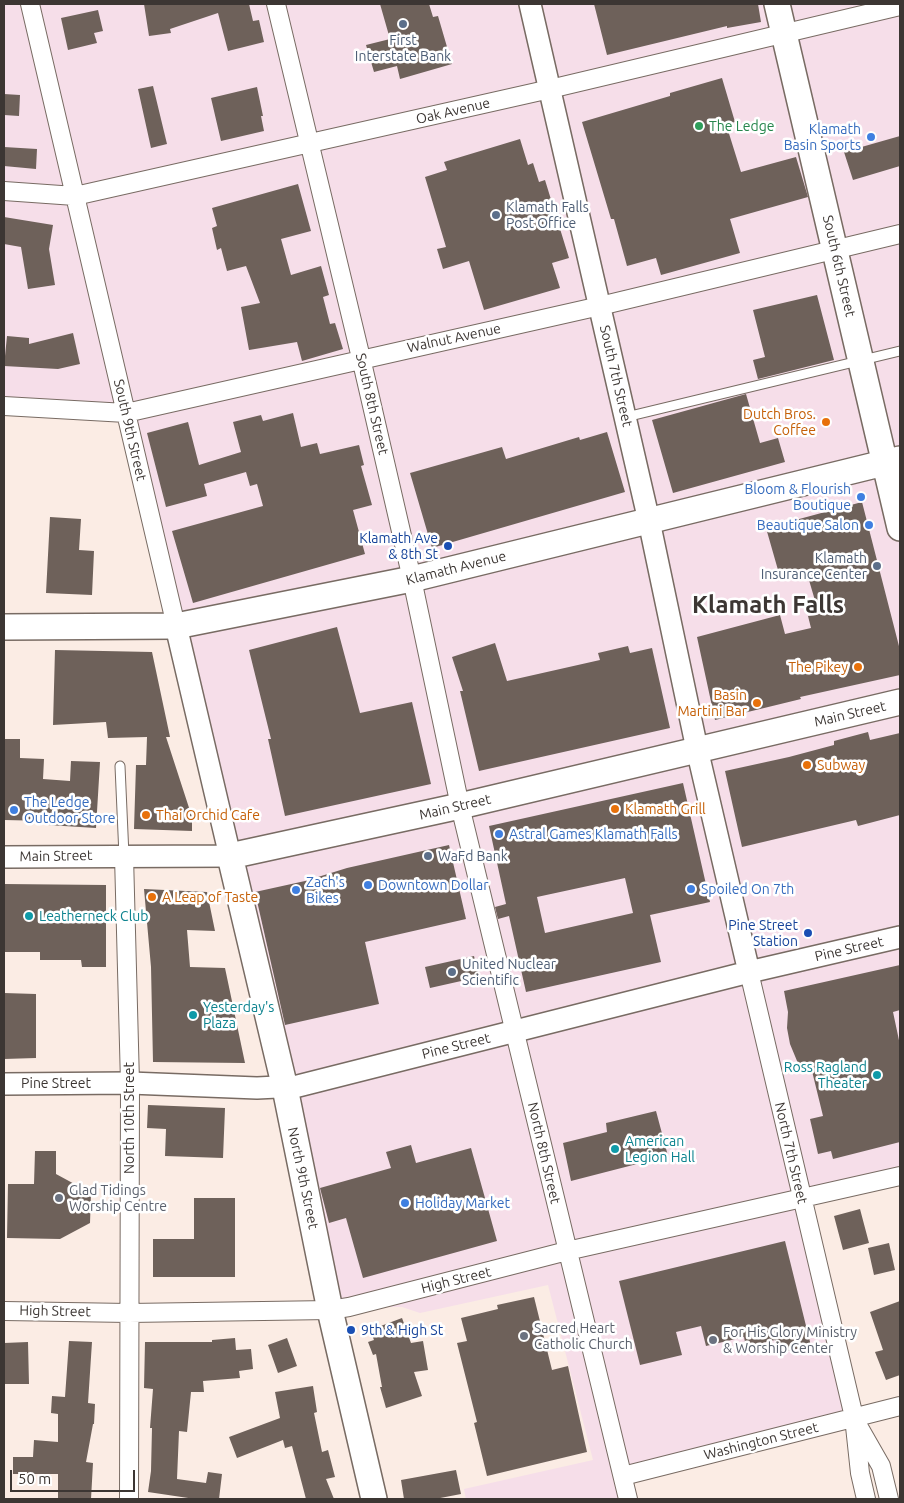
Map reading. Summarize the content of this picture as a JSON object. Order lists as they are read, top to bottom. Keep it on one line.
{"streets":{"main road":["South 6th Street","Klamath Avenue","Main Street","North 9th Street"],"street":["Oak Avenue","Walnut Avenue","South 7th Street","South 8th Street","South 9th Street","Pine Street","North 10th Street","North 8th Street","North 7th Street","High Street","Washington Street"]},"crossings":[["Oak Avenue","South 6th Street"],["Oak Avenue","South 7th Street"],["Oak Avenue","South 8th Street"],["Oak Avenue","South 9th Street"],["South 6th Street","Walnut Avenue"],["South 6th Street","Klamath Avenue"],["Walnut Avenue","South 7th Street"],["Walnut Avenue","South 8th Street"],["Walnut Avenue","South 9th Street"],["South 7th Street","Klamath Avenue"],["South 7th Street","Main Street"],["South 7th Street","North 7th Street"],["South 8th Street","Klamath Avenue"],["South 8th Street","Main Street"],["South 8th Street","North 8th Street"],["South 9th Street","Klamath Avenue"],["South 9th Street","Main Street"],["South 9th Street","North 9th Street"],["Main Street","North 10th Street"],["Main Street","North 8th Street"],["Main Street","North 7th Street"],["Main Street","North 9th Street"],["Pine Street","North 10th Street"],["Pine Street","North 8th Street"],["Pine Street","North 7th Street"],["Pine Street","North 9th Street"],["North 10th Street","High Street"],["North 8th Street","High Street"],["North 8th Street","Washington Street"],["North 7th Street","High Street"],["North 7th Street","Washington Street"],["North 9th Street","High Street"]],"districts":["Klamath Falls"],"places":["First Interstate Bank","The Ledge","Klamath Basin Sports","Klamath Falls Post Office","Dutch Bros. Coffee","Bloom & Flourish Boutique","Beautique Salon","Klamath Ave & 8th St","Klamath Insurance Center","The Pikey","Basin Martini Bar","Subway","Klamath Grill","The Ledge Outdoor Store","Thai Orchid Cafe","Astral Games Klamath Falls","WaFd Bank","Downtown Dollar","Spoiled On 7th","Zach's Bikes","A Leap of Taste","Leatherneck Club","Pine Street Station","United Nuclear Scientific","Yesterday's Plaza","Ross Ragland Theater","American Legion Hall","Glad Tidings Worship Centre","Holiday Market","9th & High St","Sacred Heart Catholic Church","For His Glory Ministry & Worship Center"],"scale_bar":"50 m"}
